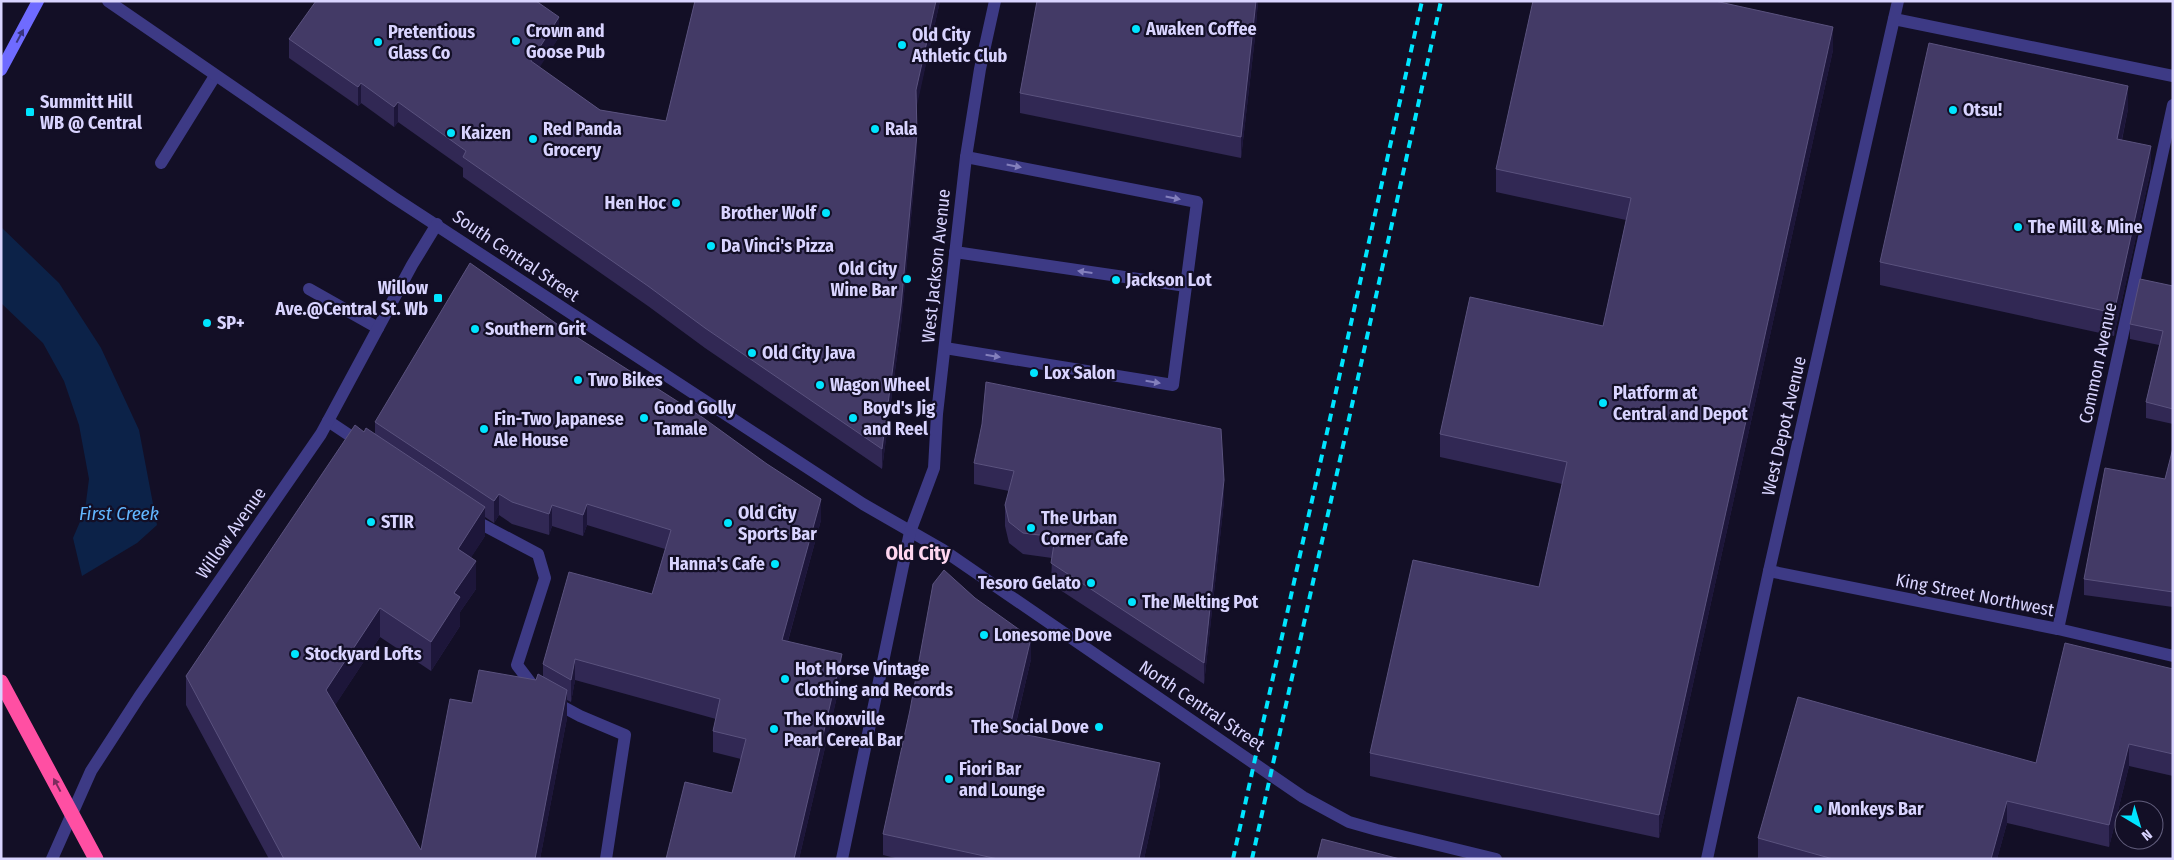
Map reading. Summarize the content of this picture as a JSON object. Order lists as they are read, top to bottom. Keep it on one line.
{"streets":{"street":["South Central Street","West Jackson Avenue","Common Avenue","West Depot Avenue","Willow Avenue","King Street Northwest","North Central Street"]},"crossings":[["South Central Street","West Jackson Avenue"],["South Central Street","Willow Avenue"],["South Central Street","North Central Street"],["West Jackson Avenue","North Central Street"],["Common Avenue","King Street Northwest"],["West Depot Avenue","King Street Northwest"]],"districts":["Old City"],"water":["First Creek"],"places":{"other":["Awaken Coffee","Crown and Goose Pub","Pretentious Glass Co","Old City Athletic Club","Otsu!","Rala","Kaizen","Red Panda Grocery","Hen Hoc","Brother Wolf","The Mill & Mine","Da Vinci's Pizza","Old City Wine Bar","Jackson Lot","SP+","Southern Grit","Old City Java","Lox Salon","Two Bikes","Wagon Wheel","Platform at Central and Depot","Good Golly Tamale","Boyd's Jig and Reel","Fin-Two Japanese Ale House","STIR","Old City Sports Bar","The Urban Corner Cafe","Hanna's Cafe","Tesoro Gelato","The Melting Pot","Lonesome Dove","Stockyard Lofts","Hot Horse Vintage Clothing and Records","The Social Dove","The Knoxville Pearl Cereal Bar","Fiori Bar and Lounge","Monkeys Bar"],"transit":["Summitt Hill WB @ Central","Willow Ave.@Central St. Wb"]},"north":"bottom right"}
